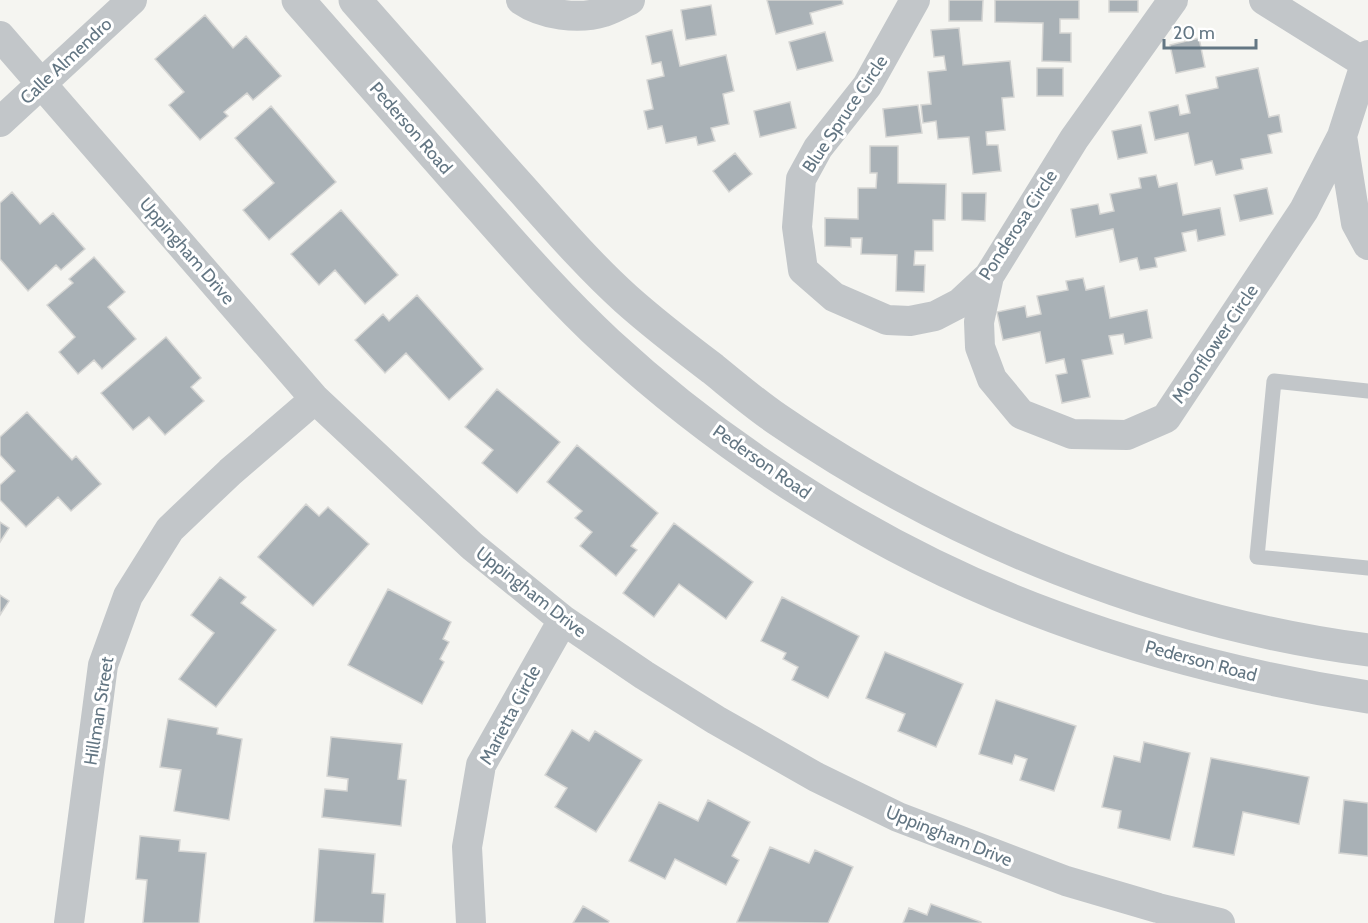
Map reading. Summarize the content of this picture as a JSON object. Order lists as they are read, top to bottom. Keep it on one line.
{"streets":{"street":["Calle Almendro","Blue Spruce Circle","Pederson Road","Ponderosa Circle","Uppingham Drive","Moonflower Circle","Hillman Street","Marietta Circle"]},"crossings":[["Calle Almendro","Uppingham Drive"],["Blue Spruce Circle","Ponderosa Circle"],["Ponderosa Circle","Moonflower Circle"],["Uppingham Drive","Hillman Street"],["Uppingham Drive","Marietta Circle"]],"scale_bar":"20 m"}
